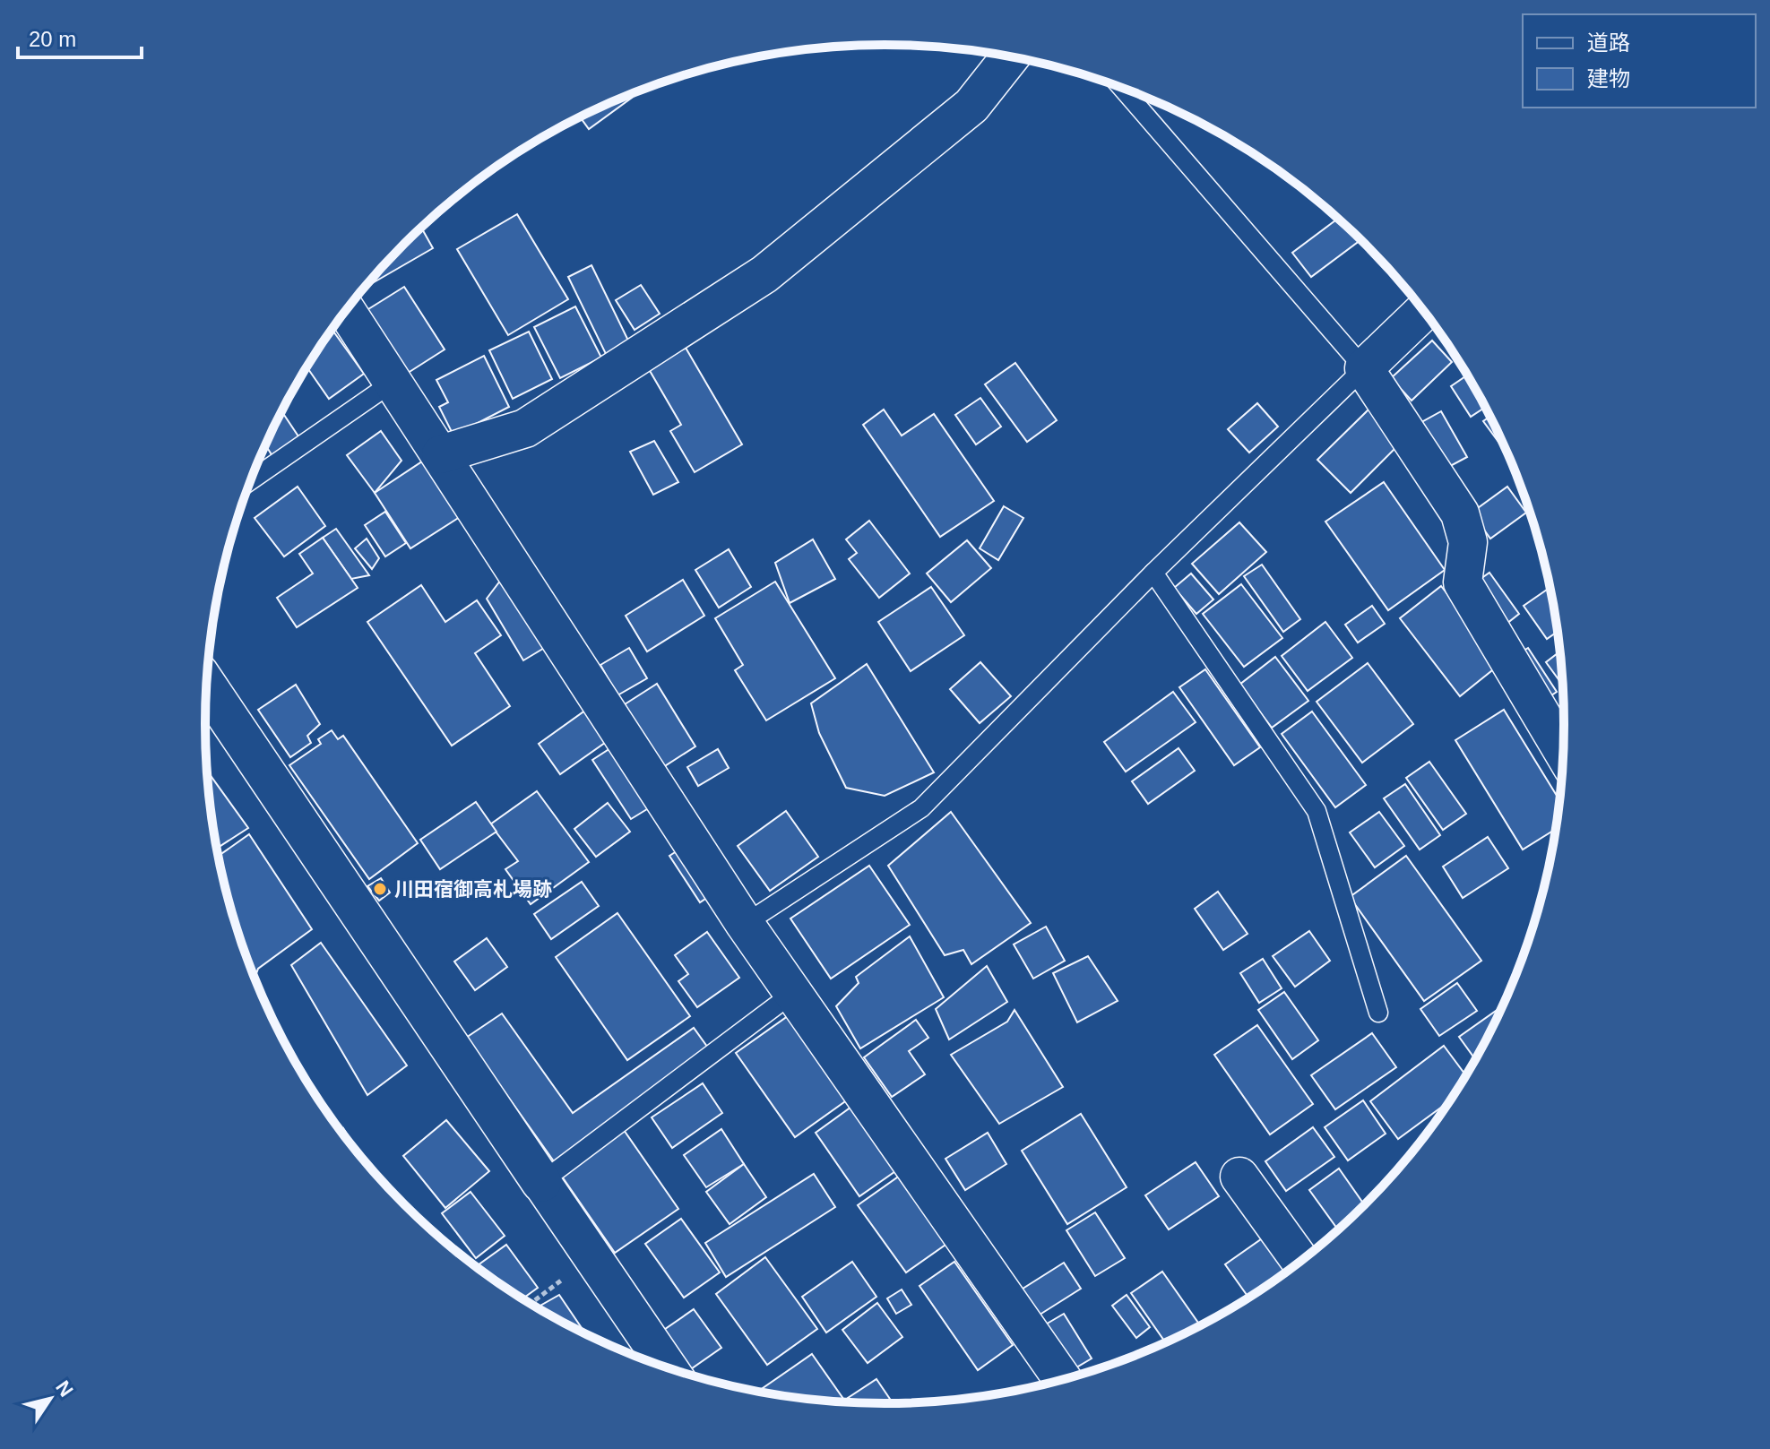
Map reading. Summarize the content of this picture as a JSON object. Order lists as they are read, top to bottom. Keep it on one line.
{"places":["川田宿御高札場跡"],"legend":["道路","建物"],"scale_bar":"20 m","north":"top right"}
